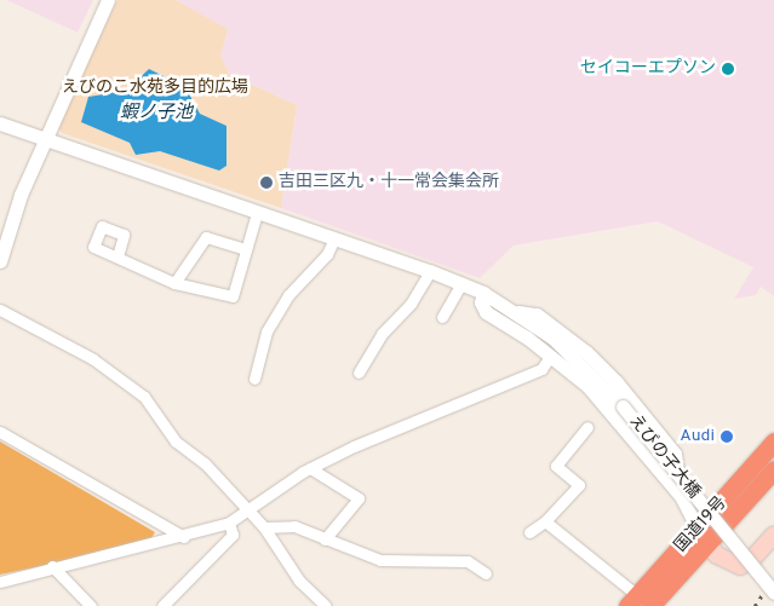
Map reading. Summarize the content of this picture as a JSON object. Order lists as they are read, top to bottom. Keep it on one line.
{"streets":{"highway":["国道19号"],"street":["えびの子大橋"]},"water":["蝦ノ子池"],"parks":["えびのこ水苑多目的広場"],"places":["セイコーエプソン","吉田三区九・十一常会集会所","Audi"]}
